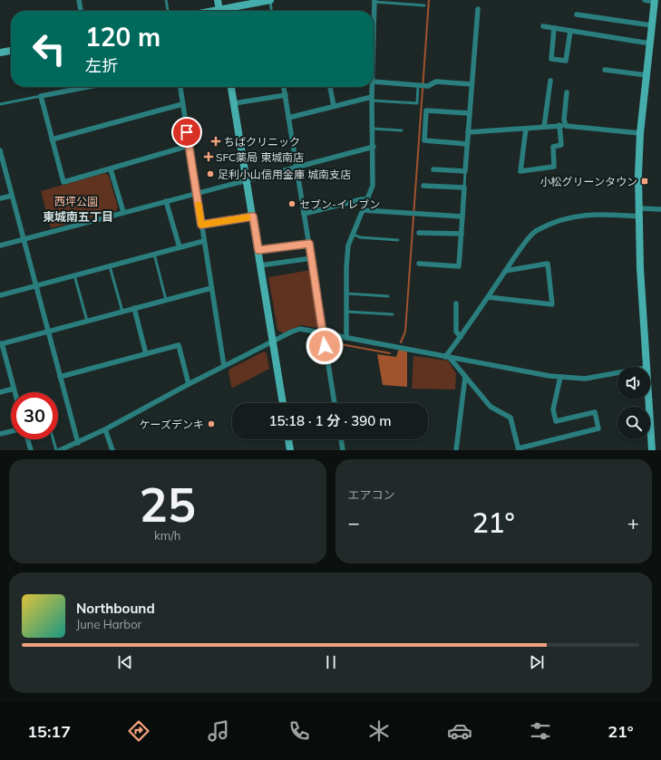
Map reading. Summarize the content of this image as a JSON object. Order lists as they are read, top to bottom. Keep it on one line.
{"districts":["東城南五丁目"],"parks":["西坪公園"],"places":{"health":["ちばクリニック","SFC薬局 東城南店"],"other":["足利小山信用金庫 城南支店","セブン-イレブン","ケーズデンキ"],"transit":["小松グリーンタウン"]},"page":{"turn":["120 m","左折"],"limit":"30","trip":"15:18 · 1 分 · 390 m","tile":[["25","km/h"],"エアコン"],"heat":["−","21°","+"],"song":["Northbound","June Harbor"],"tabs":["15:17","21°"]}}
